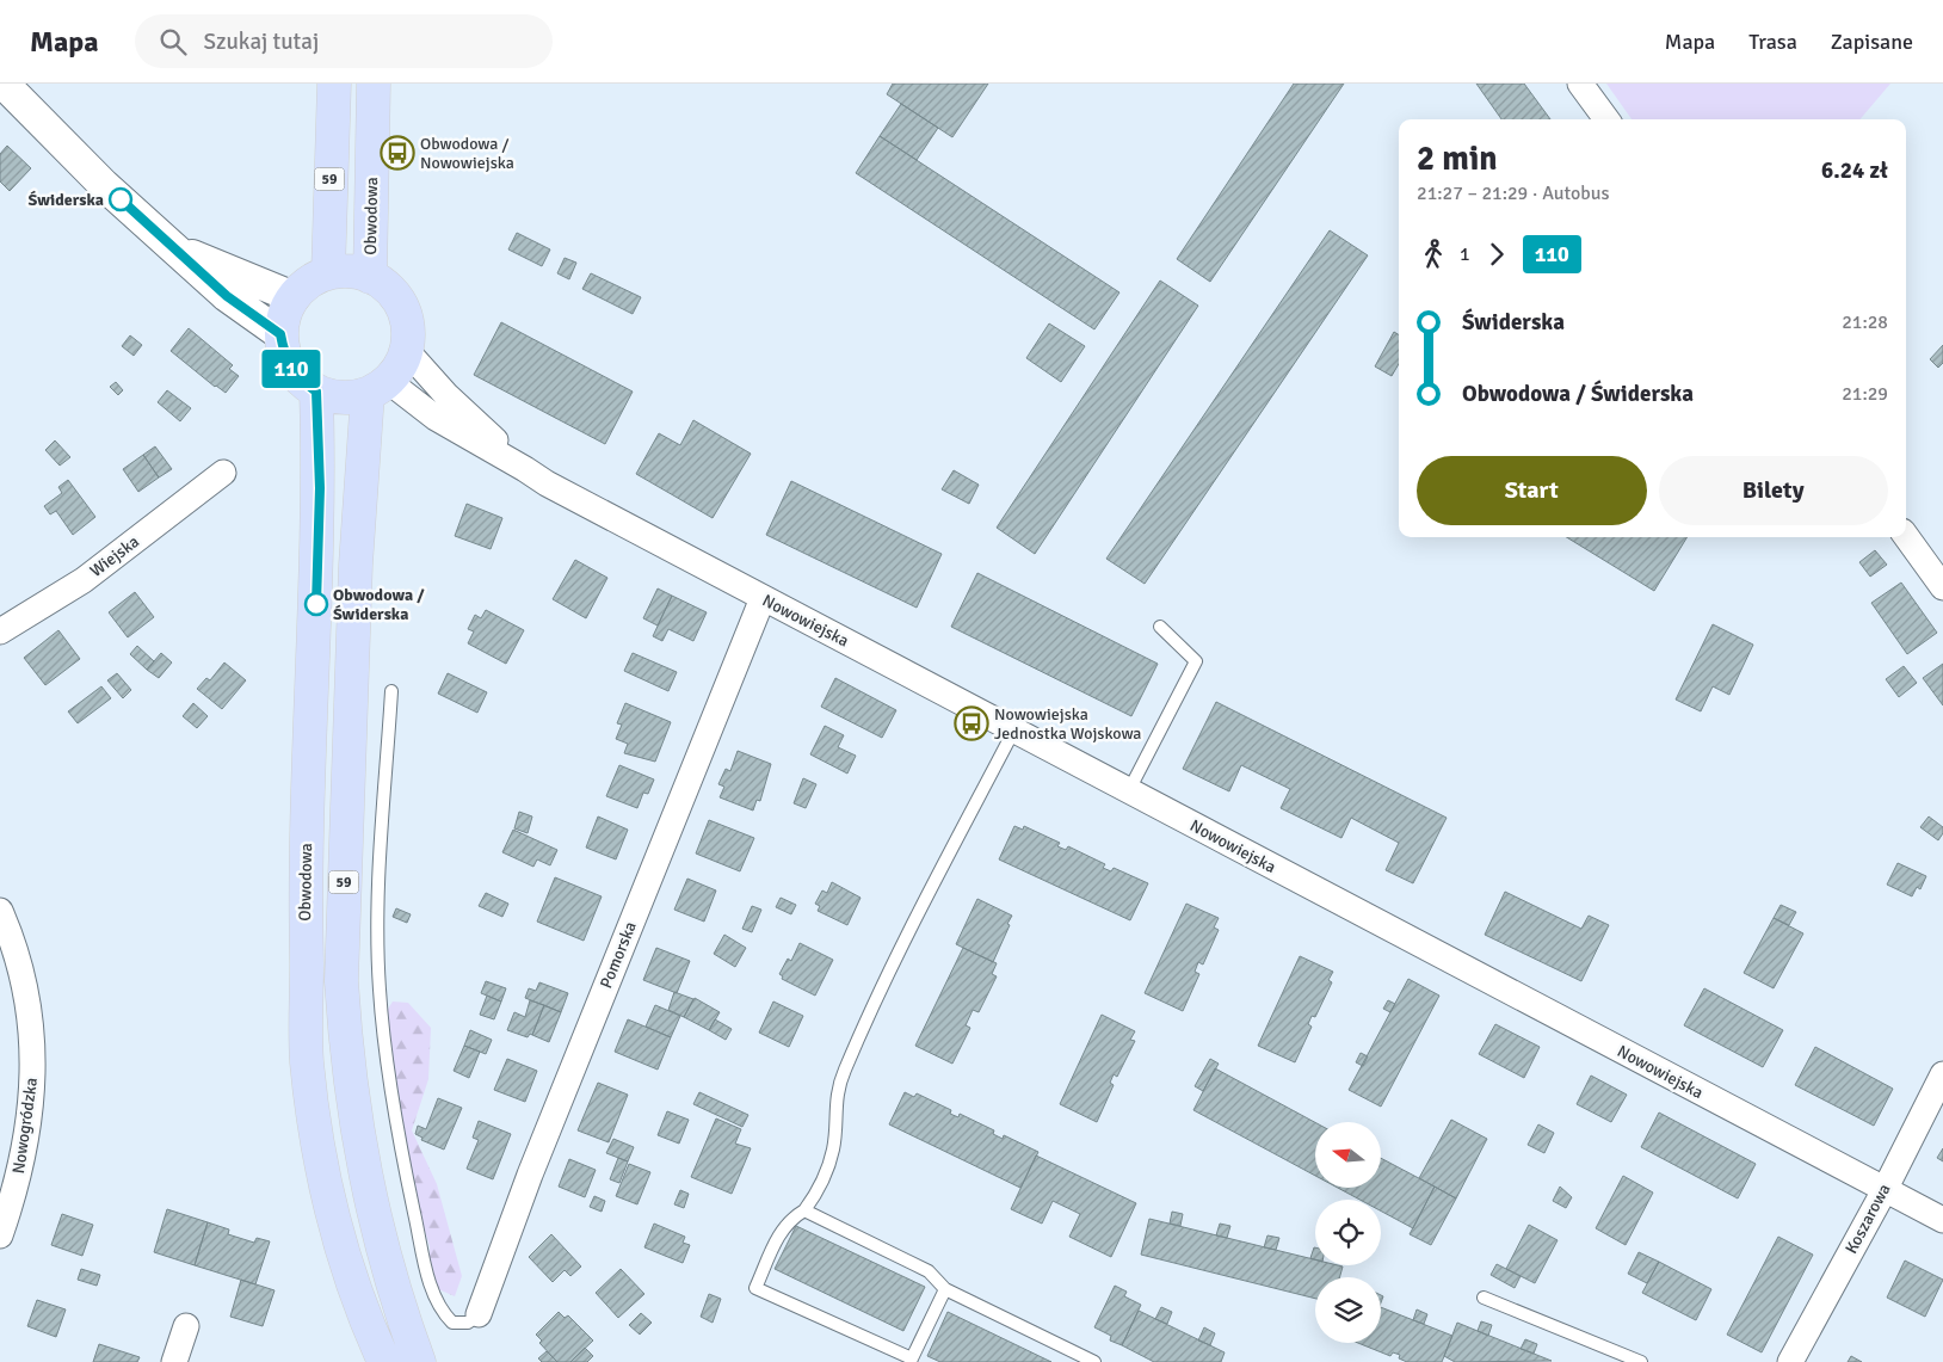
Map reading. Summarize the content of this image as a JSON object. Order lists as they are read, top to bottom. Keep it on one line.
{"streets":{"main road":["59","Obwodowa"],"street":["Wiejska","Nowowiejska","Pomorska","Nowogródzka","Koszarowa"]},"crossings":[["59","Obwodowa"],["59","Nowowiejska"],["Obwodowa","Nowowiejska"],["Nowowiejska","Pomorska"],["Nowowiejska","Koszarowa"]],"places":{"bus stop":["Obwodowa / Nowowiejska","Nowowiejska Jednostka Wojskowa"],"other":["Świderska","Obwodowa / Świderska"]},"lines":["bus line 110"],"north":"left","page":{"header":"Mapa","search":"Szukaj tutaj","nav":["Mapa","Trasa","Zapisane"],"on_map":"110","heading":["2 min","21:27 – 21:29 · Autobus","6.24 zł"],"legs":["1","110"],"list":[{"name":"Świderska","value":"21:28"},{"name":"Obwodowa / Świderska","value":"21:29"}],"buttons":["Start","Bilety"]}}
